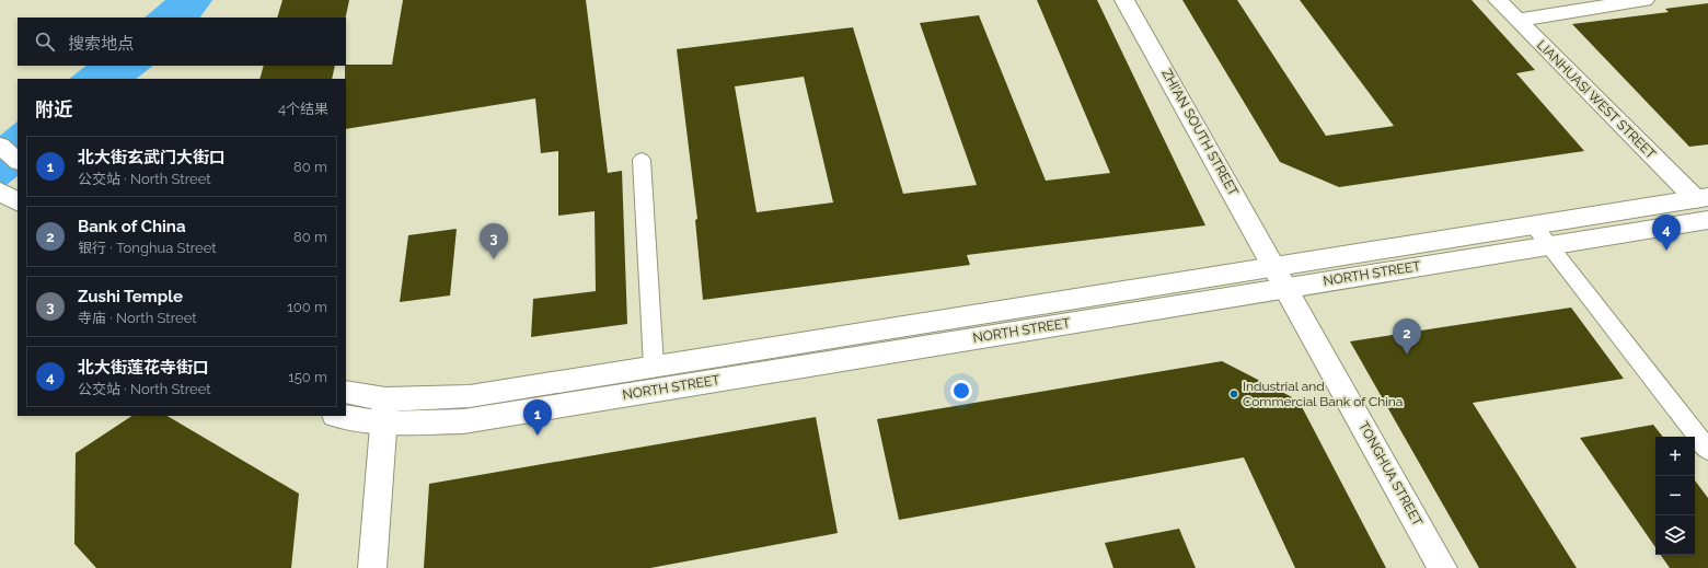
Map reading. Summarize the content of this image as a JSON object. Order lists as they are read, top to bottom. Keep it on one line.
{"streets":{"street":["LIANHUASI WEST STREET","ZHI'AN SOUTH STREET","NORTH STREET","TONGHUA STREET"]},"crossings":[["LIANHUASI WEST STREET","NORTH STREET"],["ZHI'AN SOUTH STREET","NORTH STREET"],["ZHI'AN SOUTH STREET","TONGHUA STREET"],["NORTH STREET","TONGHUA STREET"]],"places":["Industrial and Commercial Bank of China"],"page":{"search":"搜索地点","heading":["附近","4个结果"],"list":[{"mark":"1","name":"北大街玄武门大街口","note":"公交站 · North Street","value":"80 m"},{"mark":"2","name":"Bank of China","note":"银行 · Tonghua Street","value":"80 m"},{"mark":"3","name":"Zushi Temple","note":"寺庙 · North Street","value":"100 m"},{"mark":"4","name":"北大街莲花寺街口","note":"公交站 · North Street","value":"150 m"}],"pins":["4","3","2","1"],"map_buttons":["+","−"]}}
